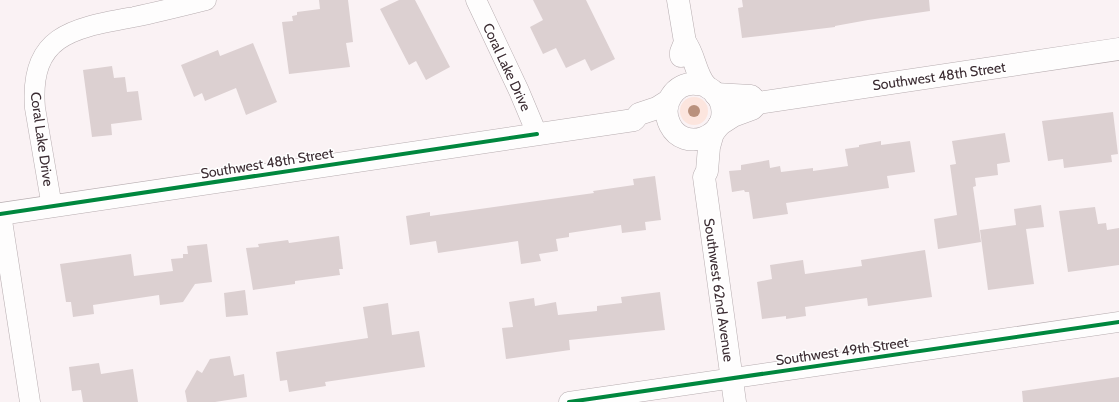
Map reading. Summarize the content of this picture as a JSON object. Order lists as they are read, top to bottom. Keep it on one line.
{"streets":{"street":["Coral Lake Drive","Southwest 48th Street","Southwest 62nd Avenue","Southwest 49th Street"]},"crossings":[["Coral Lake Drive","Southwest 48th Street"],["Southwest 48th Street","Southwest 62nd Avenue"],["Southwest 62nd Avenue","Southwest 49th Street"]]}
